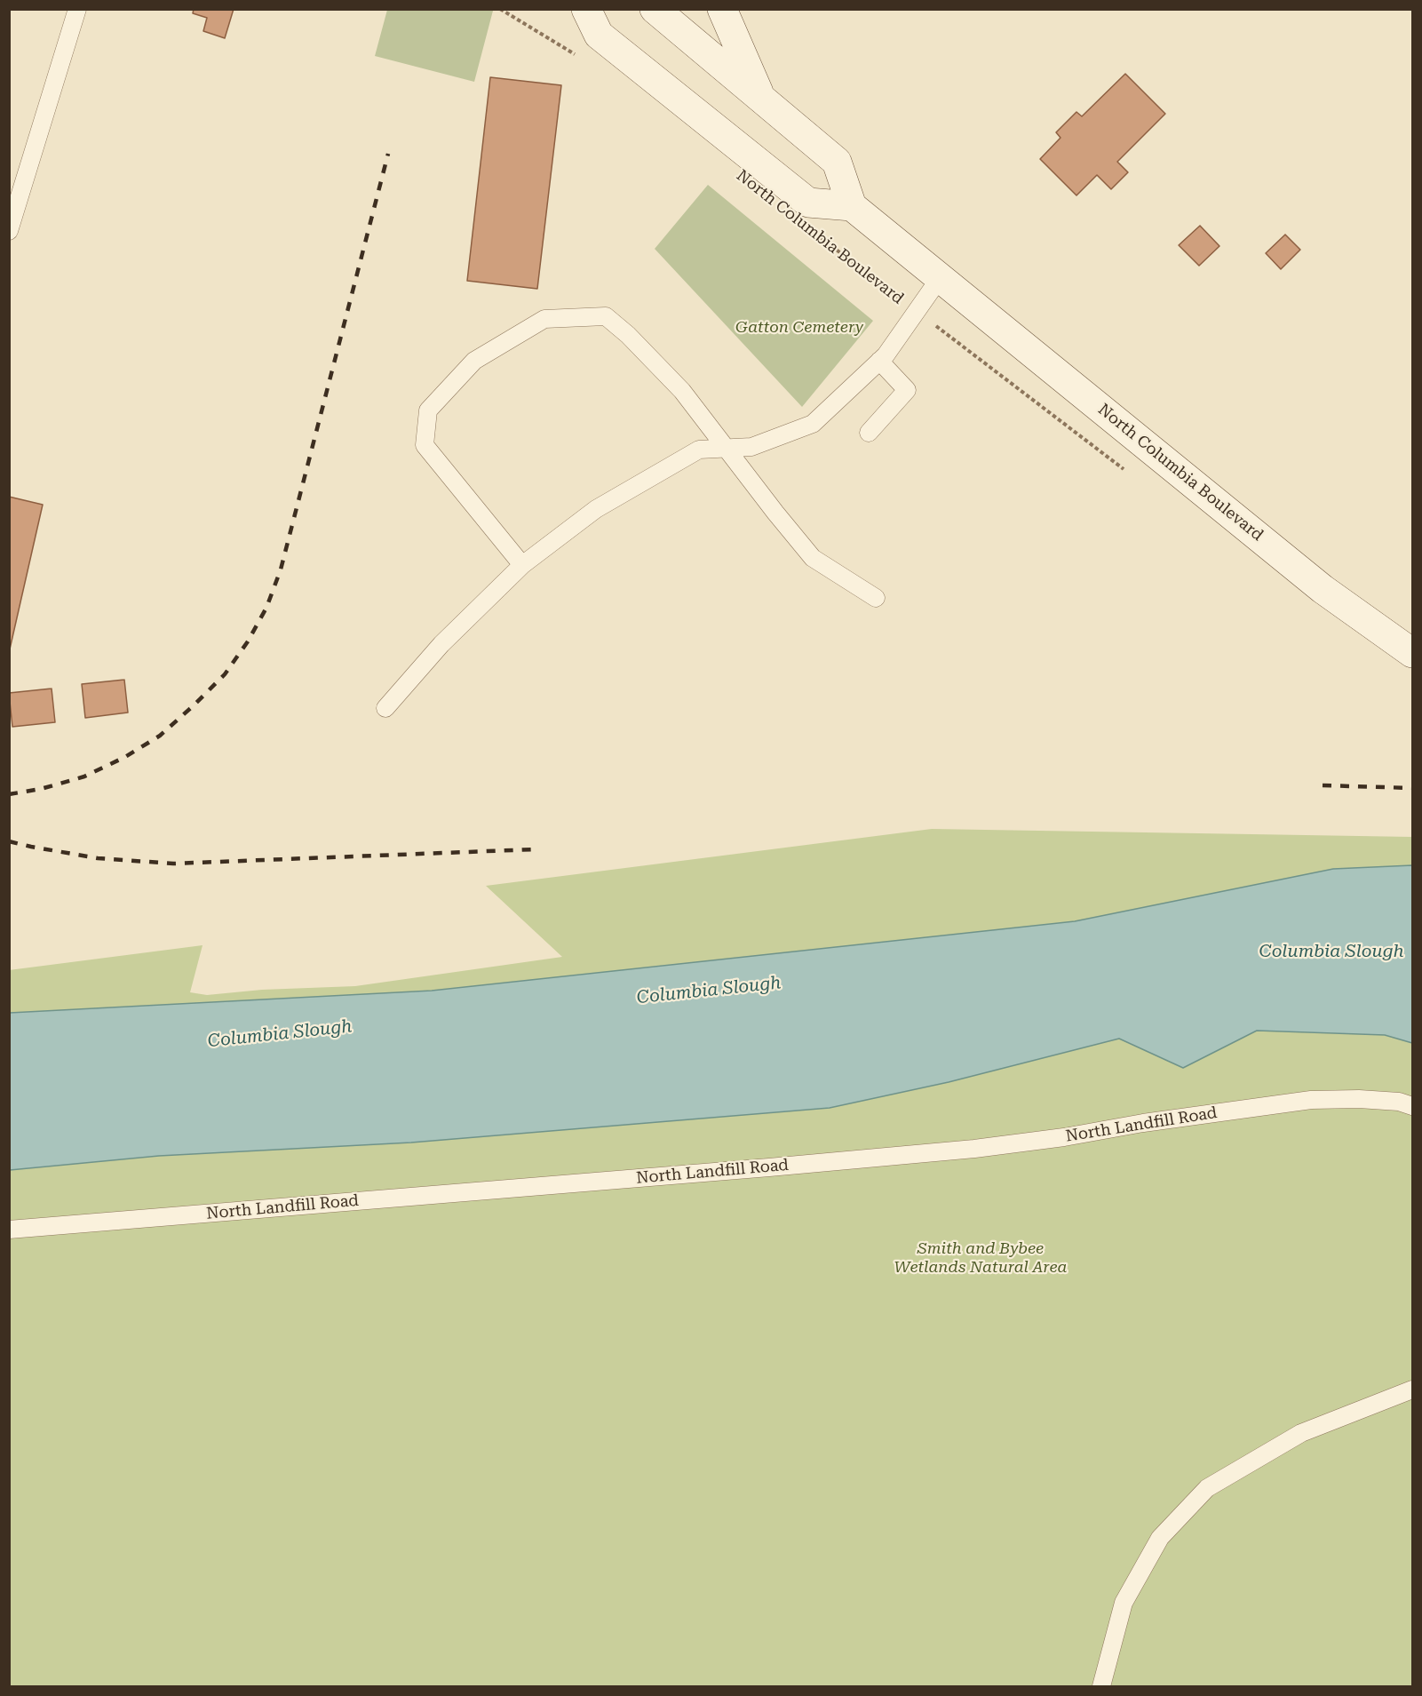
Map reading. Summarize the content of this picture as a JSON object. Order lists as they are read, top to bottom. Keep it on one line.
{"streets":{"main road":["North Columbia Boulevard"],"lane":["North Landfill Road"]},"water":["Columbia Slough"],"parks":["Gatton Cemetery","Smith and Bybee Wetlands Natural Area"]}
